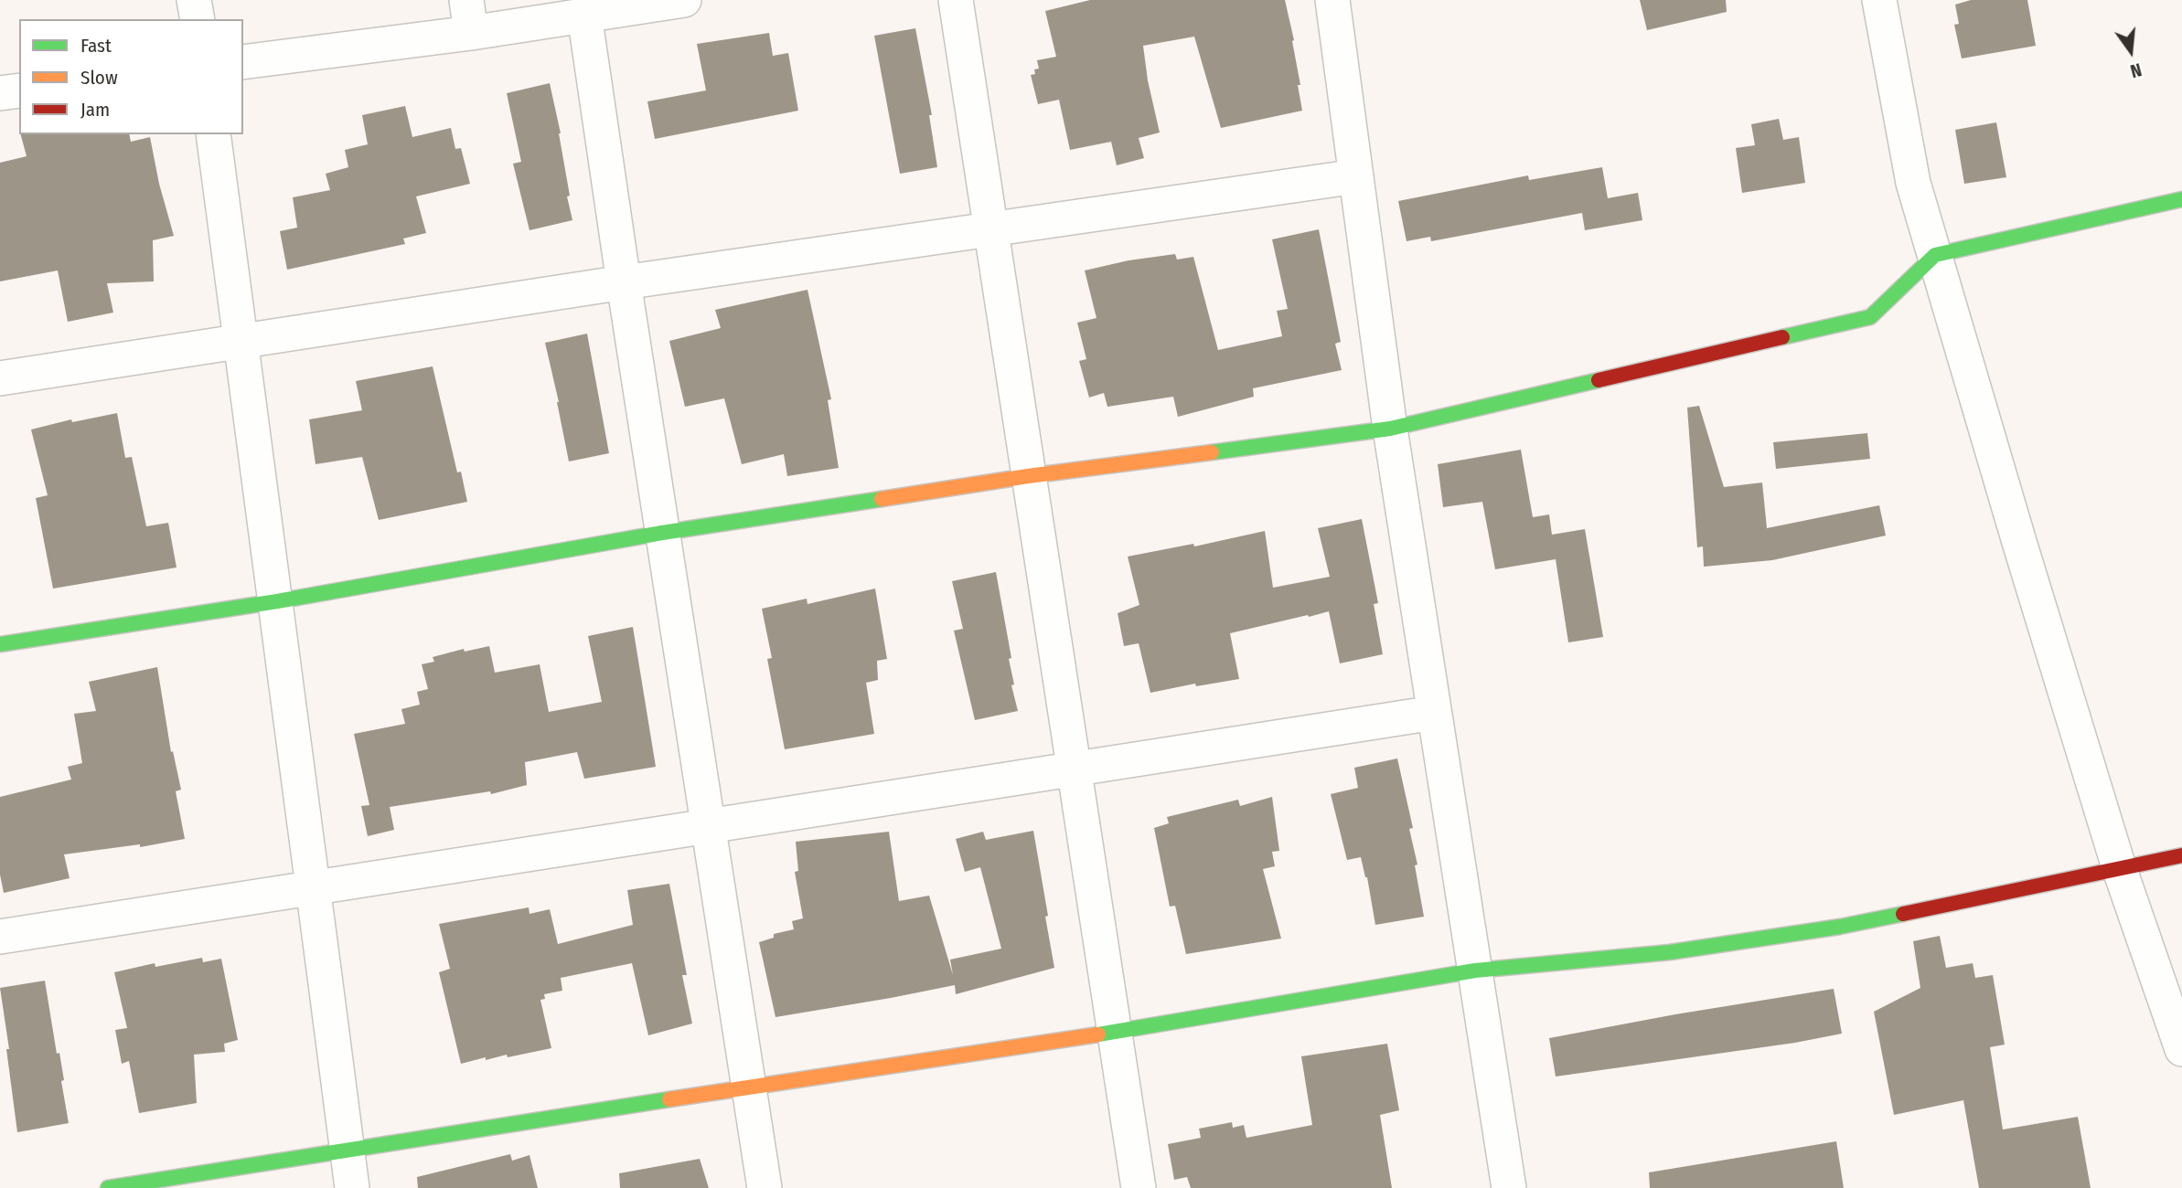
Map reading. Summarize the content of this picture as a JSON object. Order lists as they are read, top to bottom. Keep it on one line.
{"legend":["Fast","Slow","Jam"],"north":"bottom"}
